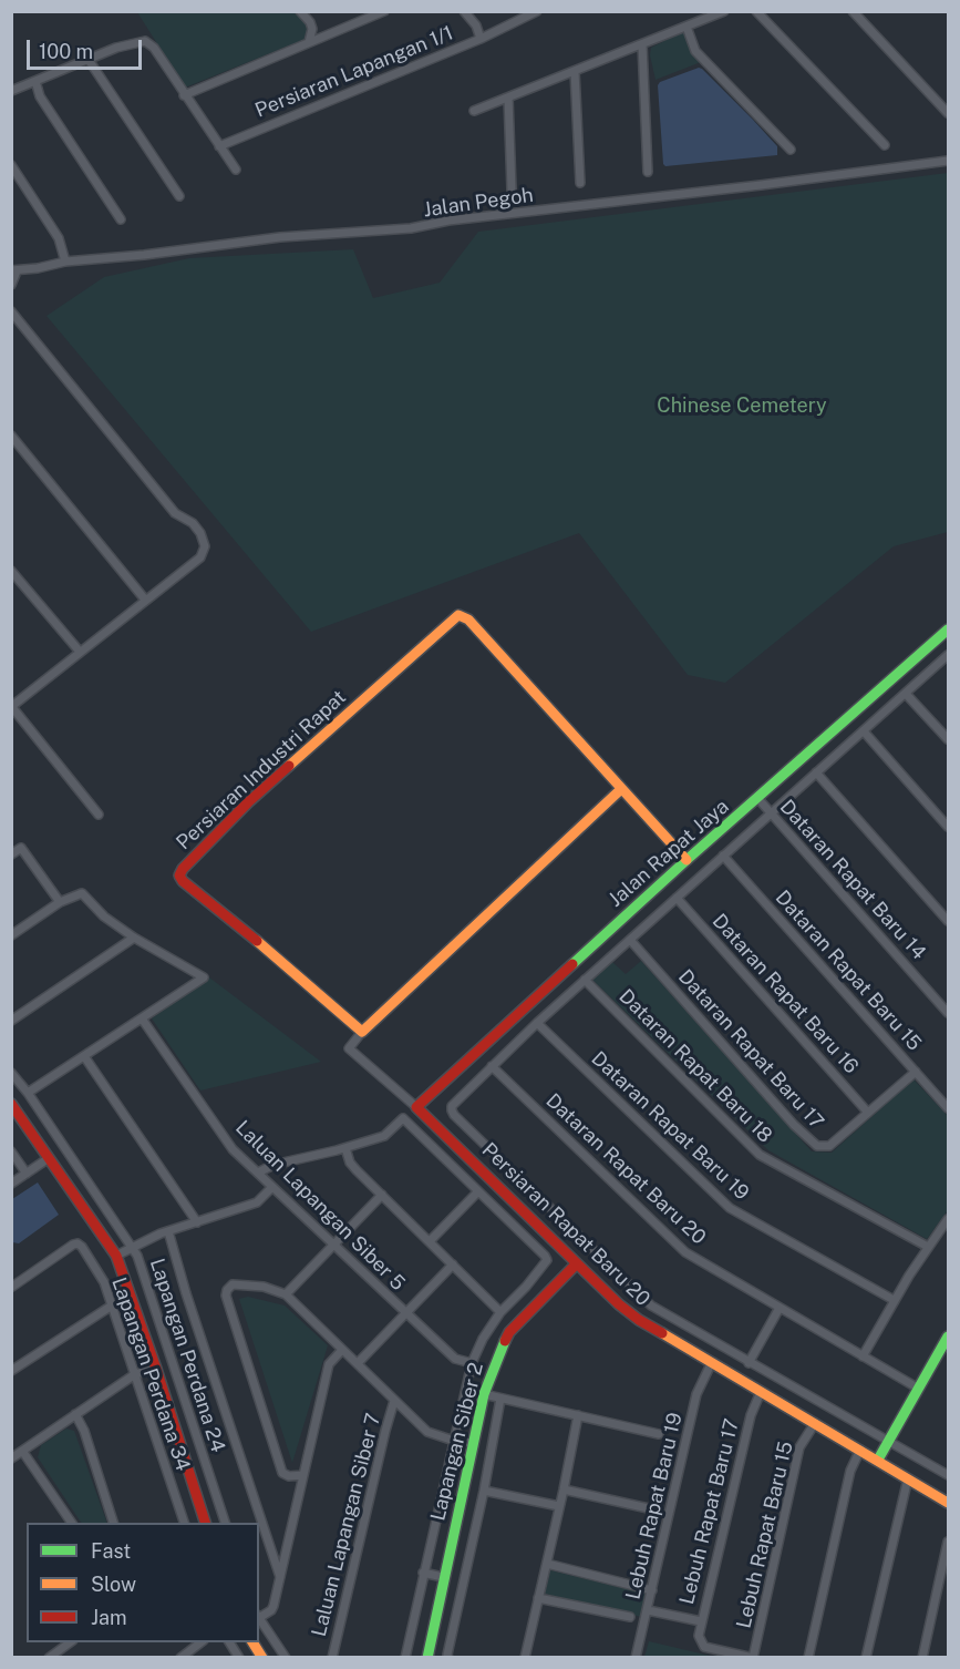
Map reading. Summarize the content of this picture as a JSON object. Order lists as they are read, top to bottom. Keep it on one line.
{"streets":{"street":["Persiaran Lapangan 1/1","Jalan Pegoh","Persiaran Industri Rapat","Jalan Rapat Jaya","Dataran Rapat Baru 14","Dataran Rapat Baru 15","Dataran Rapat Baru 16","Dataran Rapat Baru 17","Dataran Rapat Baru 18","Dataran Rapat Baru 19","Dataran Rapat Baru 20","Laluan Lapangan Siber 5","Persiaran Rapat Baru 20","Lapangan Perdana 24","Lapangan Perdana 34","Lapangan Siber 2","Lebuh Rapat Baru 19","Lebuh Rapat Baru 17","Laluan Lapangan Siber 7","Lebuh Rapat Baru 15"]},"crossings":[["Persiaran Industri Rapat","Jalan Rapat Jaya"],["Persiaran Industri Rapat","Persiaran Rapat Baru 20"],["Jalan Rapat Jaya","Dataran Rapat Baru 14"],["Jalan Rapat Jaya","Persiaran Rapat Baru 20"],["Dataran Rapat Baru 15","Dataran Rapat Baru 17"],["Dataran Rapat Baru 16","Dataran Rapat Baru 17"],["Persiaran Rapat Baru 20","Lapangan Siber 2"],["Persiaran Rapat Baru 20","Lebuh Rapat Baru 19"],["Persiaran Rapat Baru 20","Lebuh Rapat Baru 17"],["Persiaran Rapat Baru 20","Lebuh Rapat Baru 15"]],"parks":["Chinese Cemetery"],"legend":["Fast","Slow","Jam"],"scale_bar":"100 m"}
